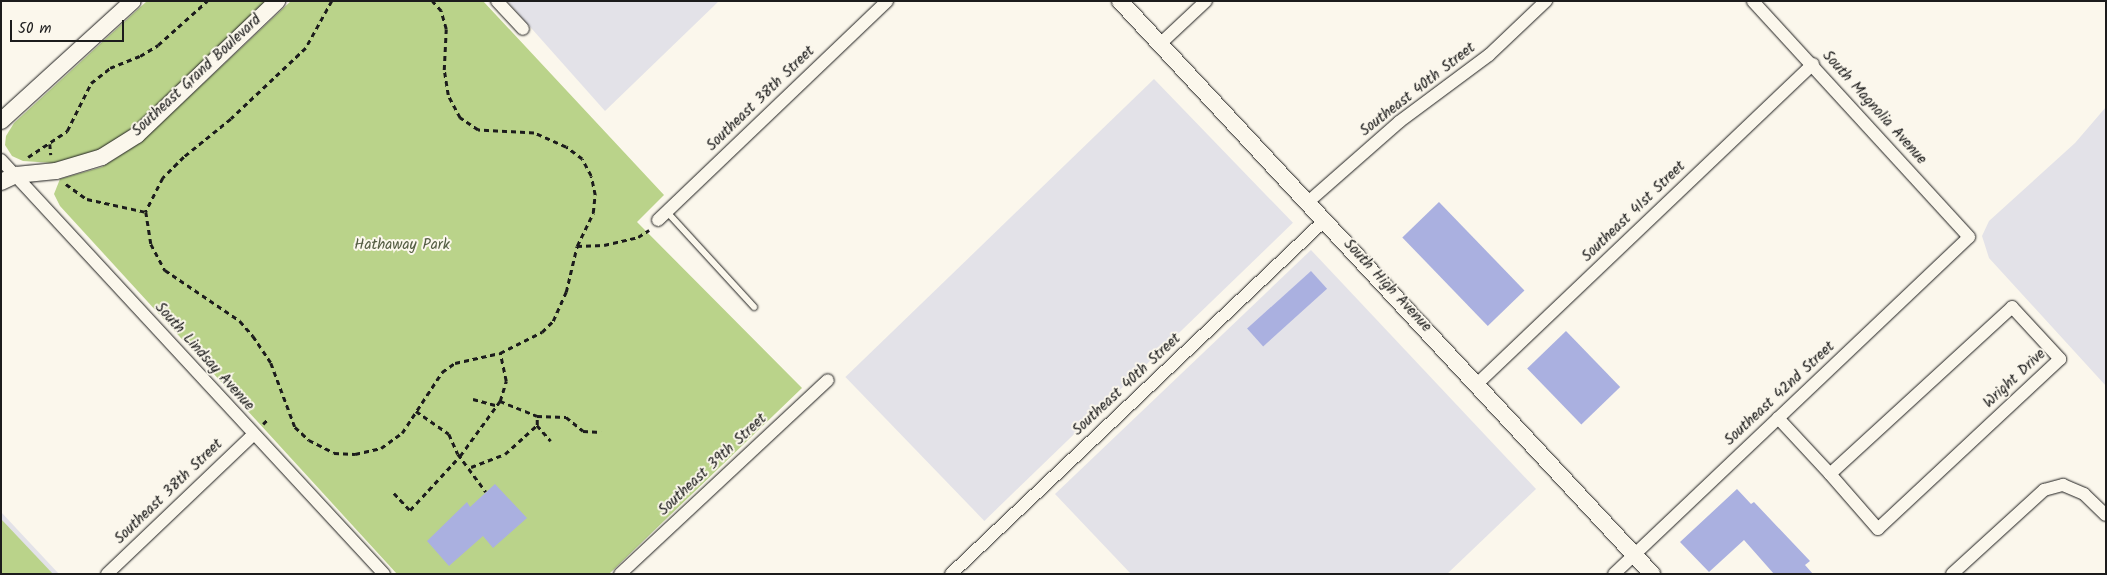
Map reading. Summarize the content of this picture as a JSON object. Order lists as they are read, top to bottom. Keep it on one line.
{"streets":{"street":["Southeast Grand Boulevard","Southeast 40th Street","Southeast 38th Street","South Magnolia Avenue","Southeast 41st Street","South High Avenue","South Lindsay Avenue","Wright Drive","Southeast 42nd Street","Southeast 39th Street"]},"crossings":[["Southeast Grand Boulevard","South Lindsay Avenue"],["Southeast 40th Street","South High Avenue"],["Southeast 38th Street","South Lindsay Avenue"],["South Magnolia Avenue","Southeast 41st Street"],["South Magnolia Avenue","Southeast 42nd Street"],["Southeast 41st Street","South High Avenue"],["South High Avenue","Southeast 42nd Street"],["Wright Drive","Southeast 42nd Street"]],"parks":["Hathaway Park"],"scale_bar":"50 m"}
